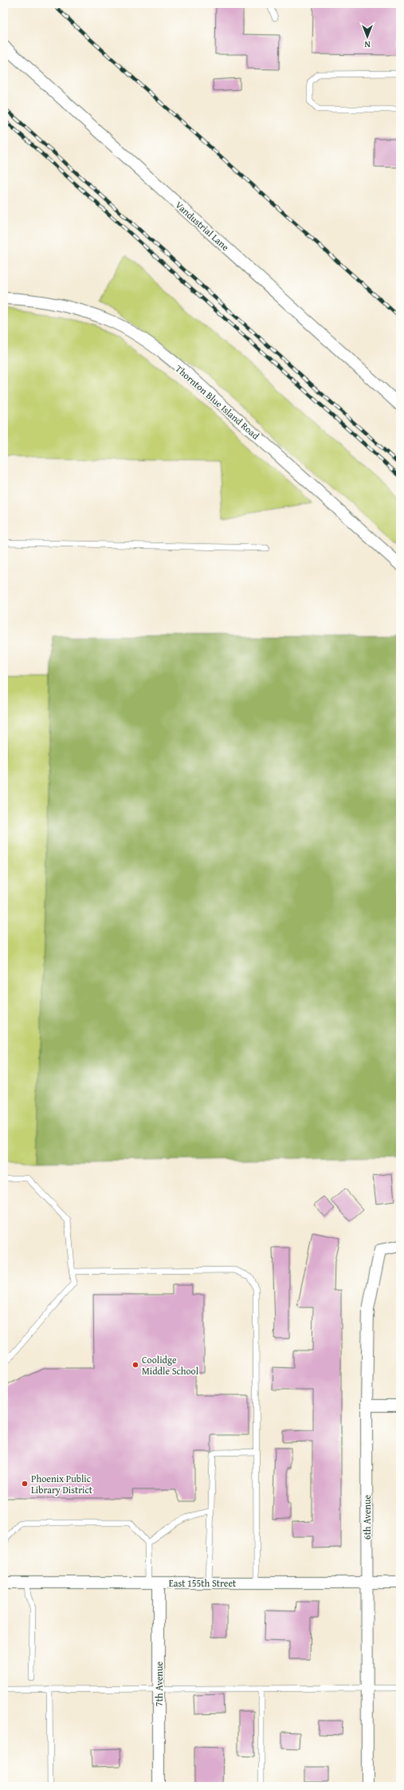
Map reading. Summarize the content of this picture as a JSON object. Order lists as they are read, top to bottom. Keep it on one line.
{"streets":{"street":["Vandustrial Lane","Thornton Blue Island Road","6th Avenue","East 155th Street","7th Avenue"]},"crossings":[["6th Avenue","East 155th Street"],["East 155th Street","7th Avenue"]],"places":["Coolidge Middle School","Phoenix Public Library District"],"north":"bottom"}
